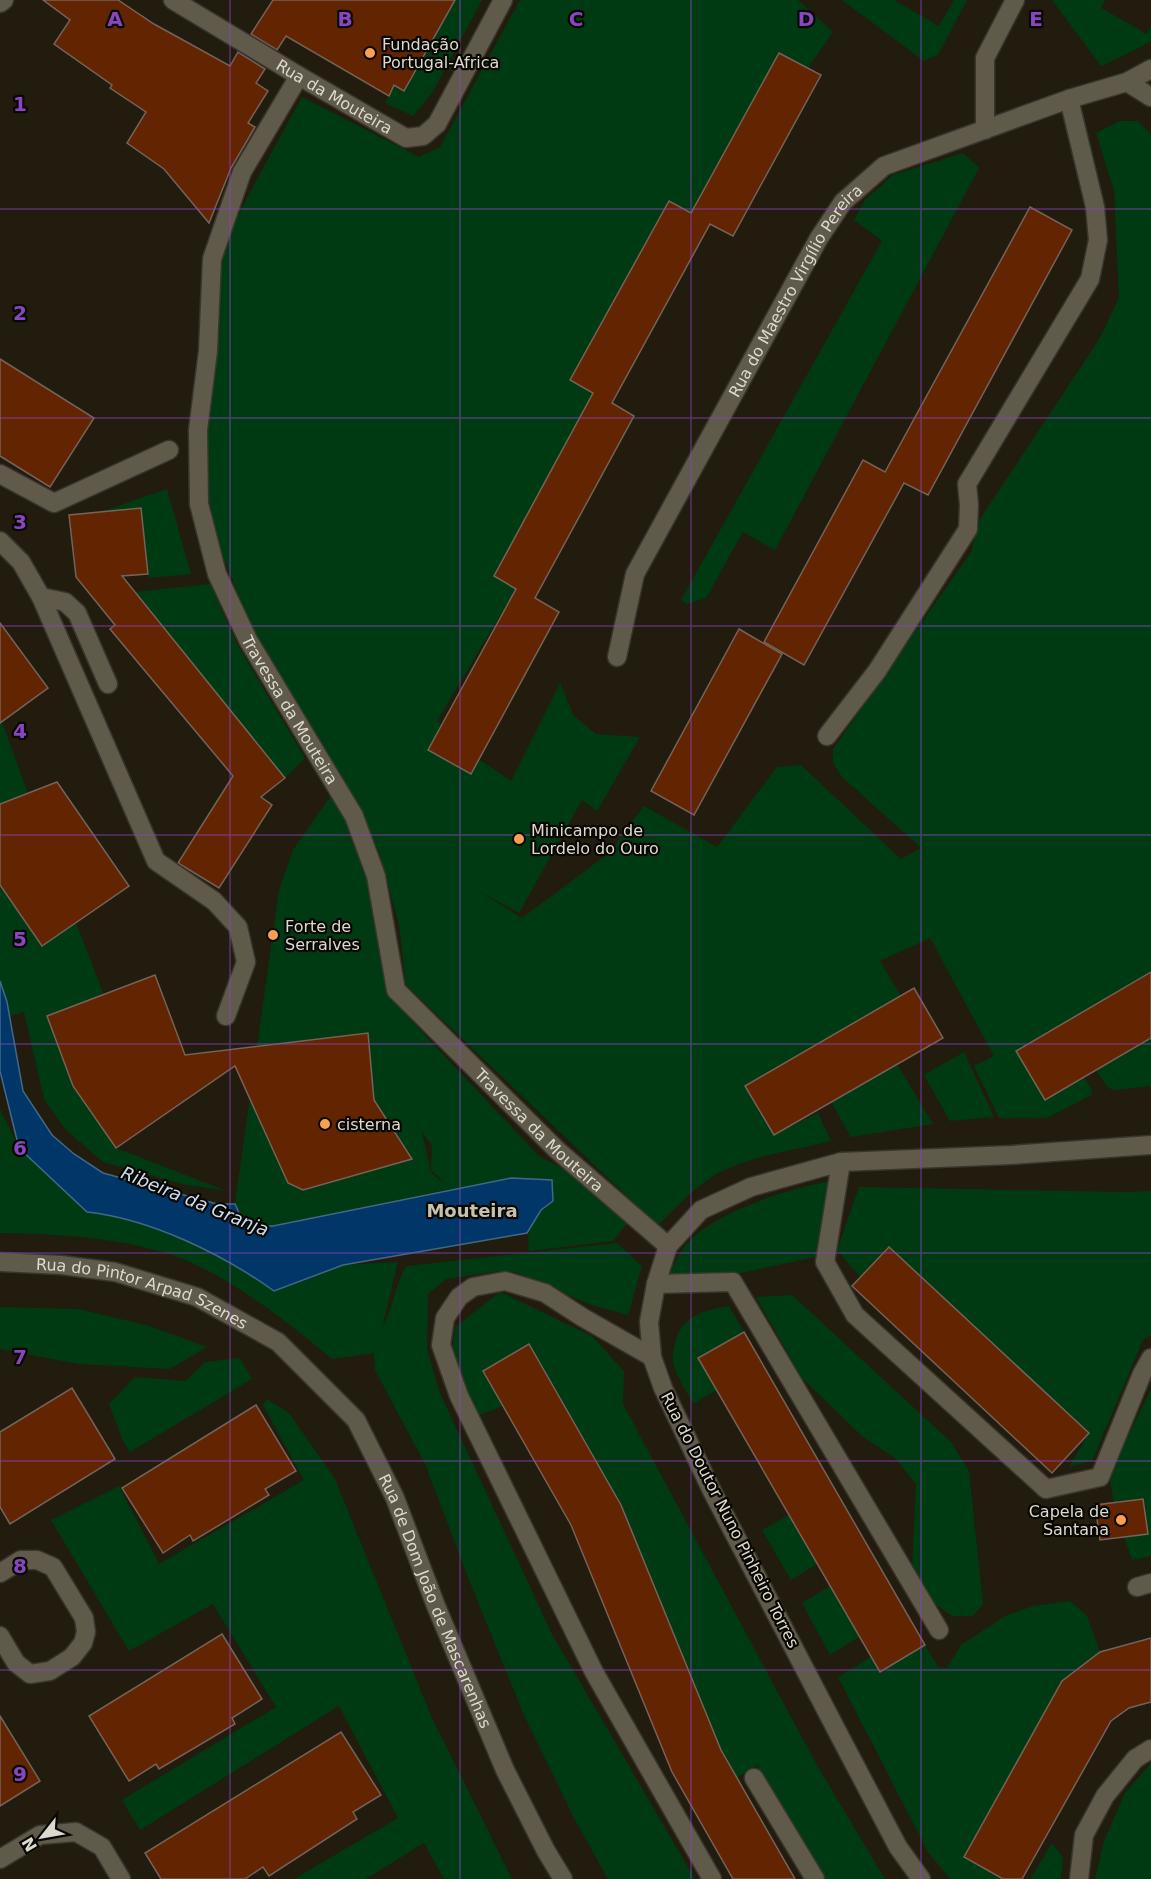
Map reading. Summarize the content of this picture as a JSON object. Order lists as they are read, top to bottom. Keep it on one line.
{"streets":{"street":["Rua da Mouteira","Rua do Maestro Virgílio Pereira","Travessa da Mouteira","Rua do Pintor Arpad Szenes","Rua do Doutor Nuno Pinheiro Torres","Rua de Dom João de Mascarenhas"]},"crossings":[["Rua da Mouteira","Travessa da Mouteira"],["Travessa da Mouteira","Rua do Doutor Nuno Pinheiro Torres"],["Rua do Pintor Arpad Szenes","Rua de Dom João de Mascarenhas"]],"districts":["Mouteira"],"water":["Ribeira da Granja"],"places":["Fundação Portugal-Africa","Minicampo de Lordelo do Ouro","Forte de Serralves","cisterna","Capela de Santana"],"north":"bottom left","grid":{"columns":["A","B","C","D","E"],"rows":["1","2","3","4","5","6","7","8","9"]}}
